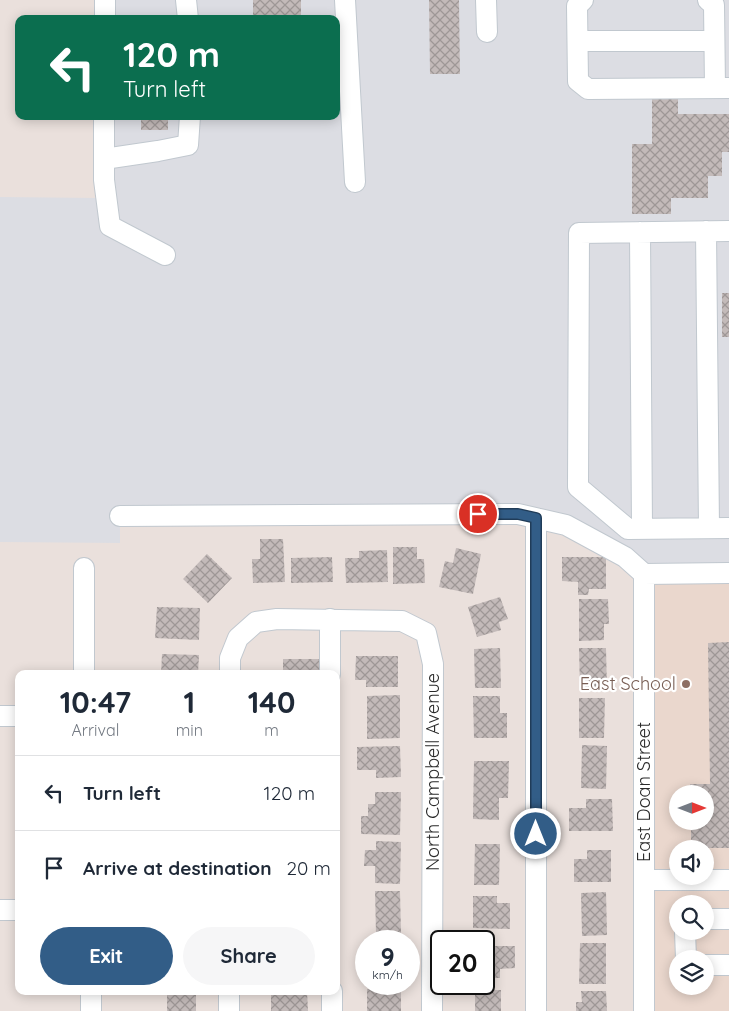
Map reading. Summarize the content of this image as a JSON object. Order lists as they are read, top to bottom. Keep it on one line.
{"streets":{"street":["North Campbell Avenue","East Doan Street"]},"places":["East School"],"north":"right","page":{"turn":["120 m","Turn left"],"eta":["10:47","Arrival","1","min","140","m"],"list":[{"name":"Turn left","value":"120 m"},{"name":"Arrive at destination","value":"20 m"}],"buttons":["Exit","Share"],"speed":"9 km/h","limit":"20"}}
